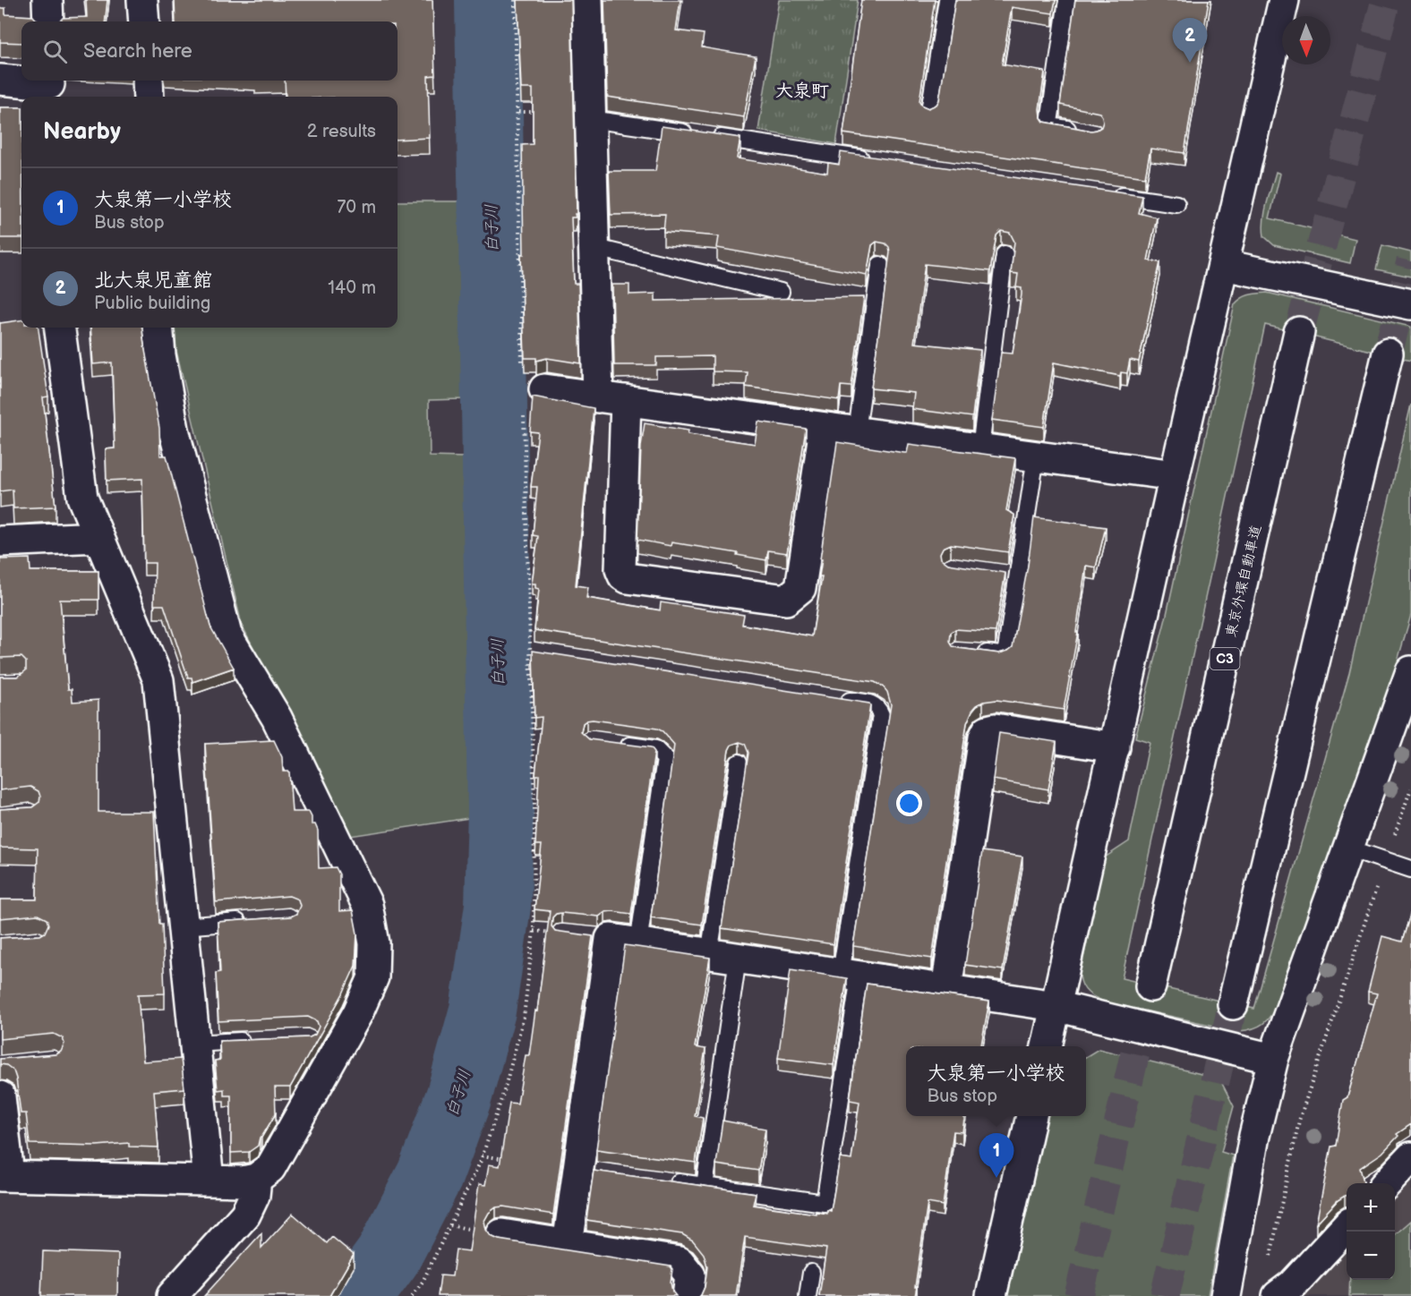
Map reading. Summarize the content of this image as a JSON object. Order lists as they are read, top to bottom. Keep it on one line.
{"streets":{"main road":["東京外環自動車道","C3"]},"districts":["大泉町"],"water":["白子川"],"north":"bottom","page":{"pins":["2","1"],"search":"Search here","heading":["Nearby","2 results"],"list":[{"mark":"1","name":"大泉第一小学校","note":"Bus stop","value":"70 m"},{"mark":"2","name":"北大泉児童館","note":"Public building","value":"140 m"}],"popup":["大泉第一小学校","Bus stop"],"map_buttons":["+","−"]}}
